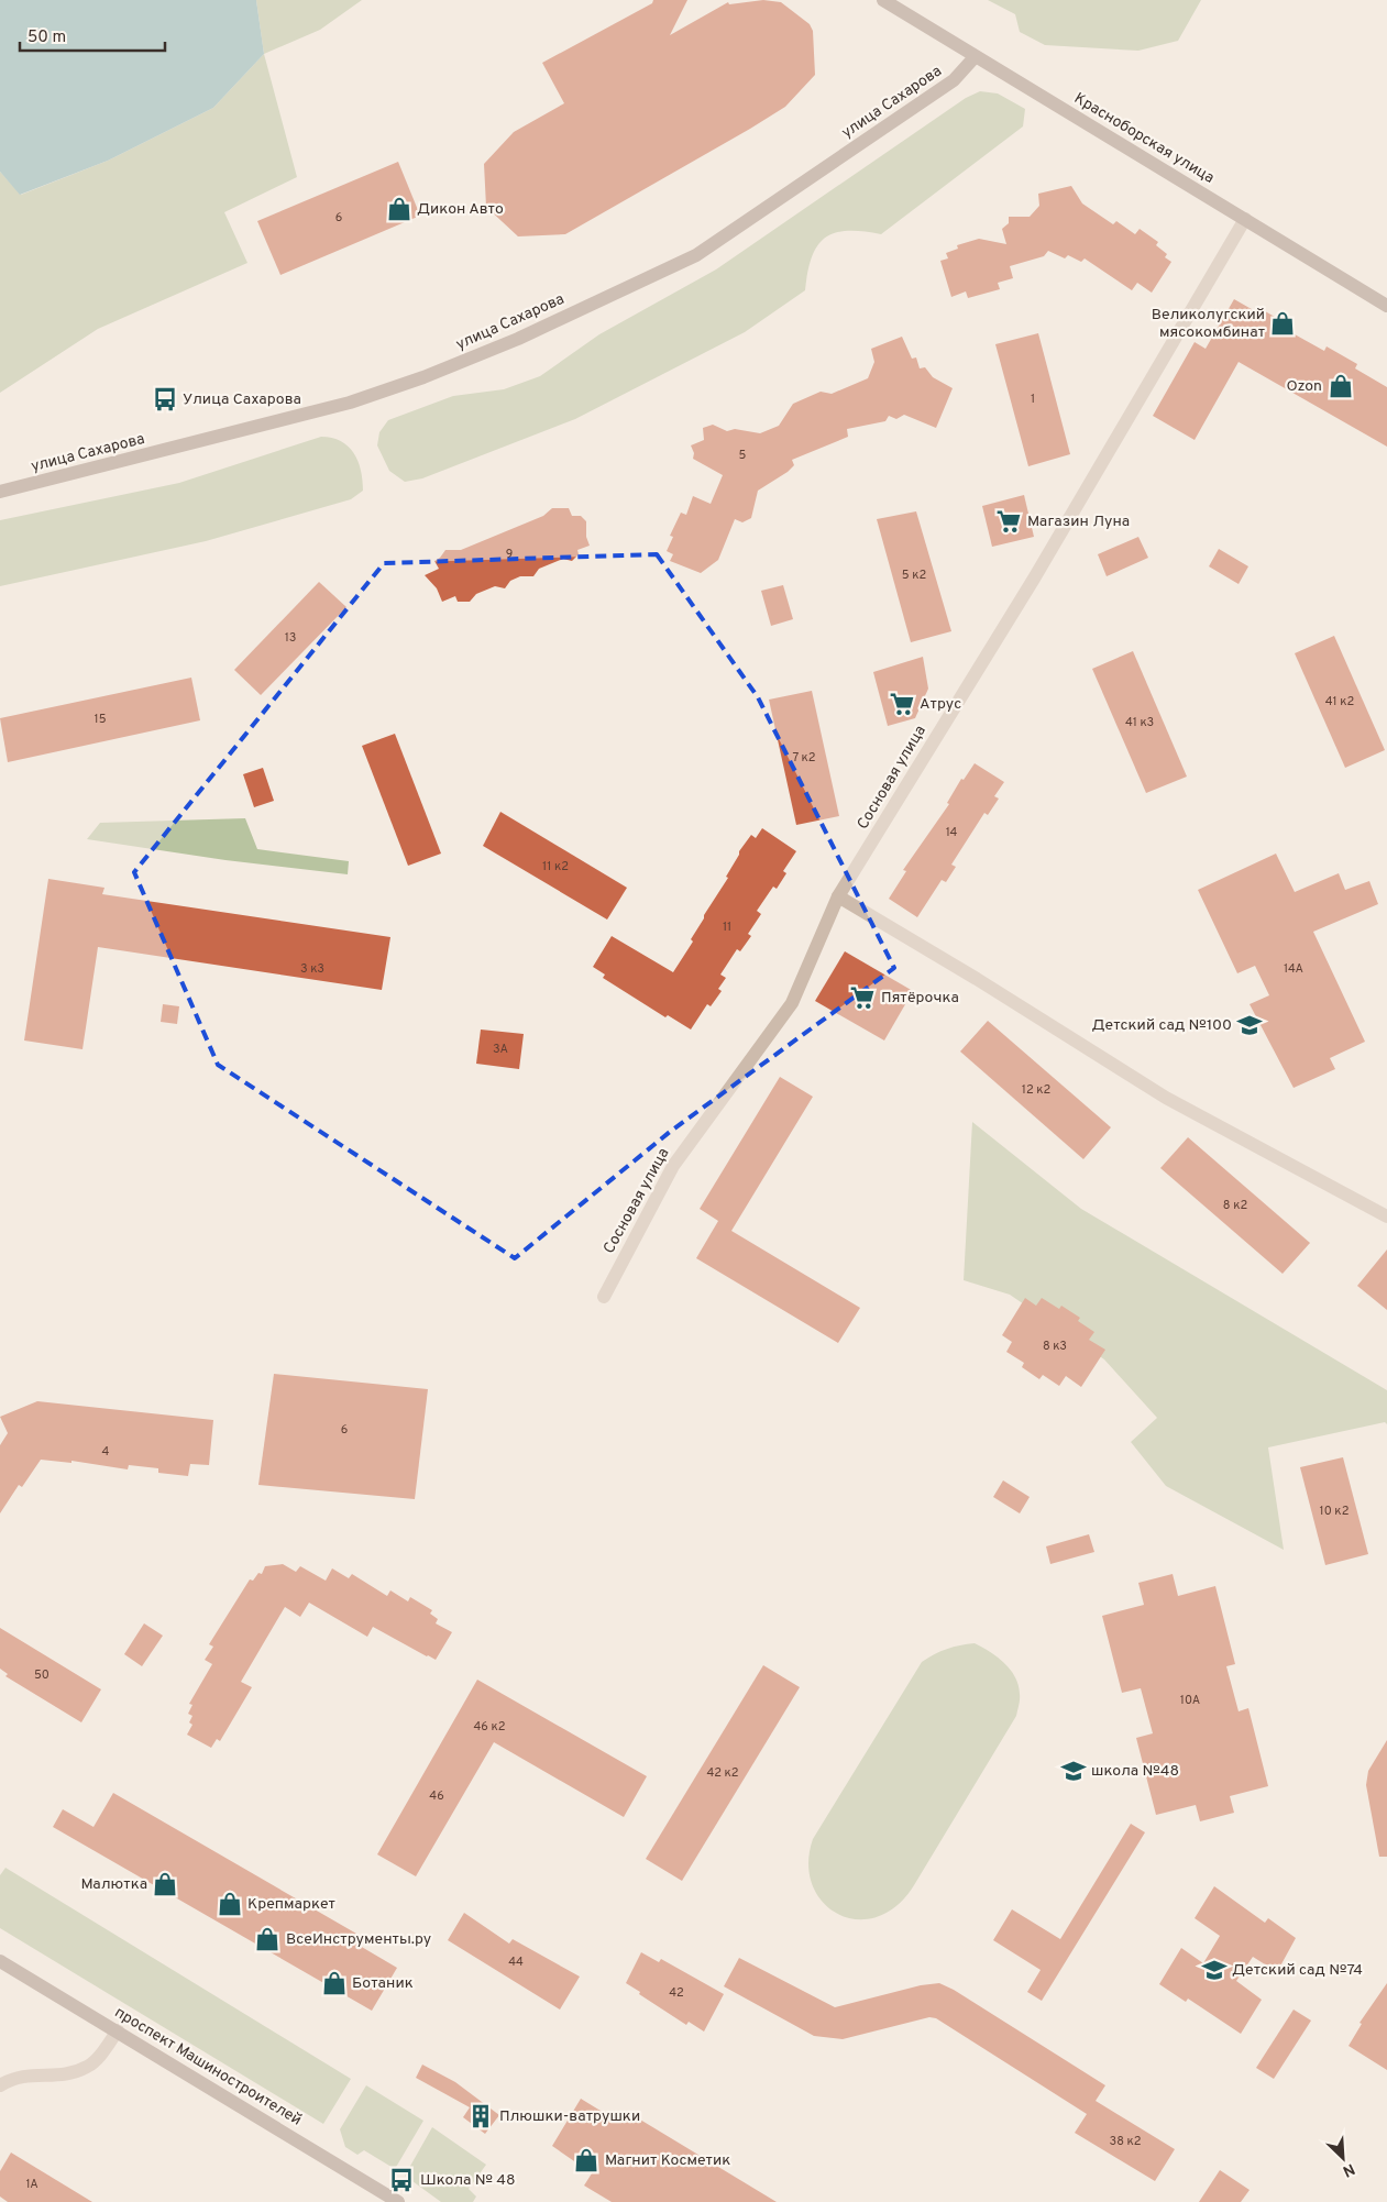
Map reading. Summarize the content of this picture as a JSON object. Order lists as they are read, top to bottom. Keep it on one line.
{"streets":{"street":["улица Сахарова","Красноборская улица","Сосновая улица","проспект Машиностроителей"]},"crossings":[["улица Сахарова","Красноборская улица"],["Красноборская улица","Сосновая улица"]],"places":{"shop":["Дикон Авто","Великолугский мясокомбинат","Ozon","Малютка","Крепмаркет","ВсеИнструменты.ру","Ботаник","Магнит Косметик"],"bus stop":["Улица Сахарова","Школа № 48"],"supermarket":["Магазин Луна","Атрус","Пятёрочка"],"school or university":["Детский сад №100","школа №48","Детский сад №74"],"building":["Плюшки-ватрушки"]},"house_numbers":["6","1","5","9","5 к2","13","41 к2","15","41 к3","7 к2","14","11 к2","11","3 к3","14А","3А","12 к2","8 к2","8 к3","6","4","10 к2","50","10А","46 к2","42 к2","46","44","42","38 к2","1А"],"scale_bar":"50 m","north":"bottom right"}
